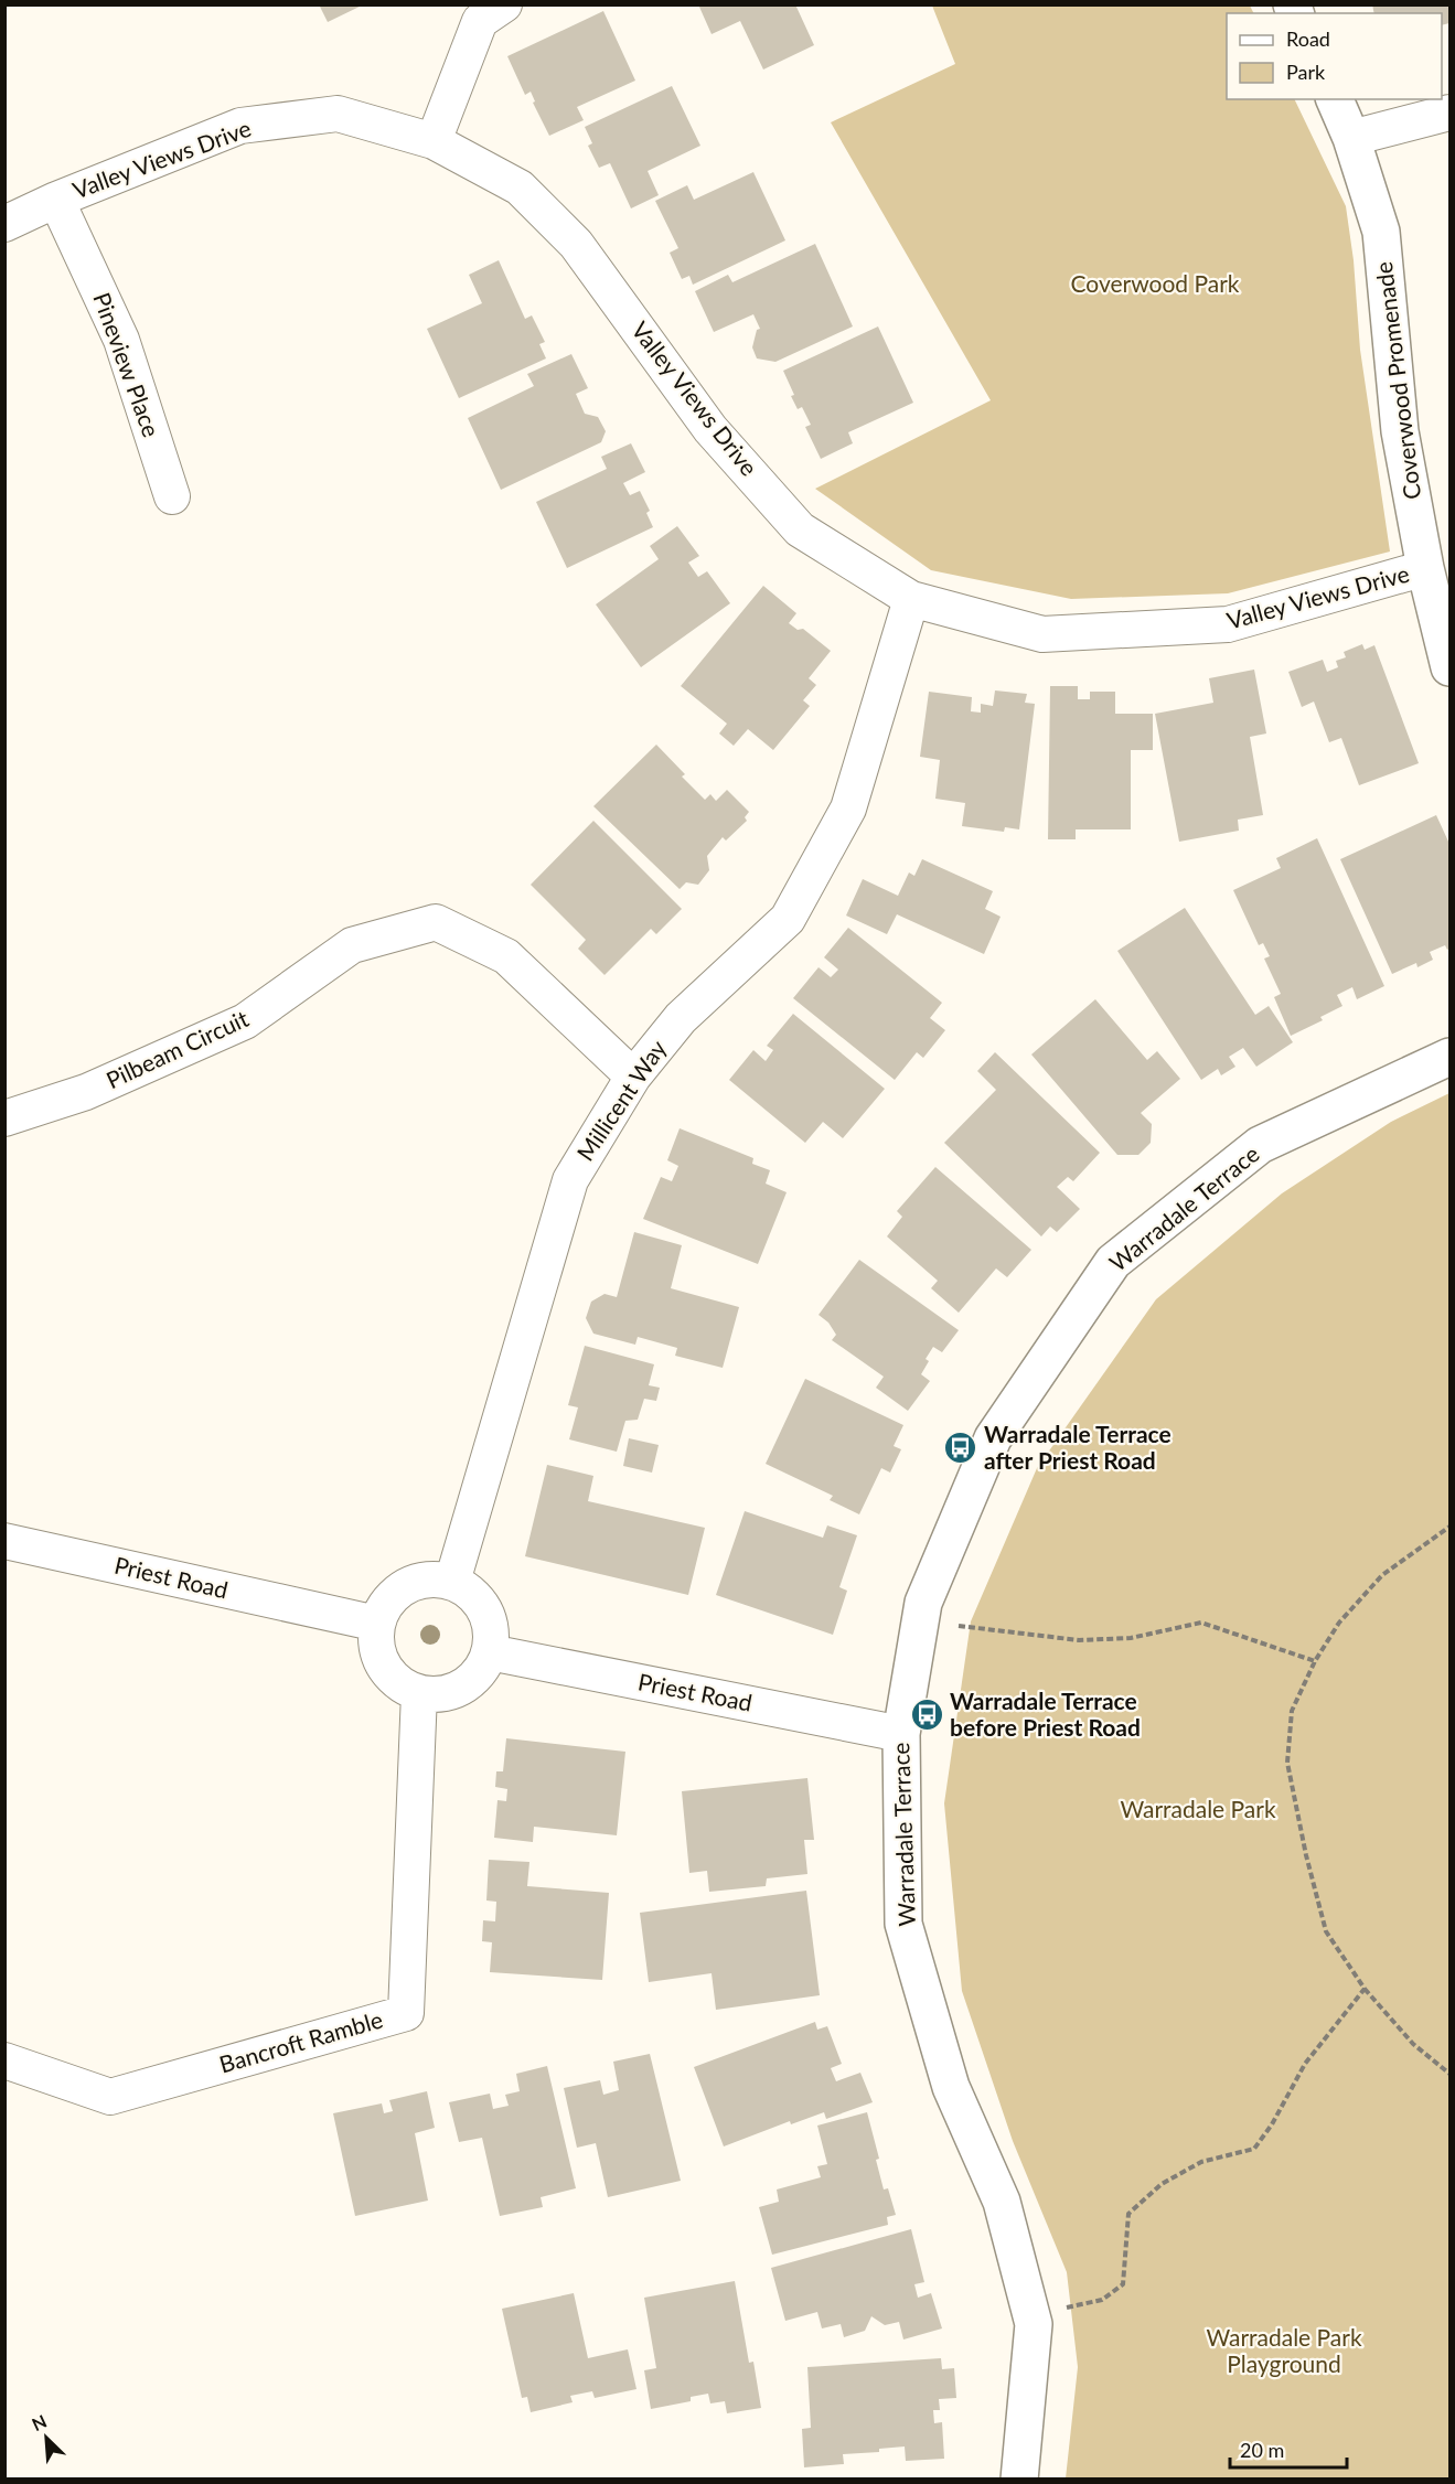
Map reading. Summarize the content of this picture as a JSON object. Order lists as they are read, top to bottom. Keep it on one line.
{"streets":{"street":["Valley Views Drive","Pineview Place","Coverwood Promenade","Pilbeam Circuit","Millicent Way","Warradale Terrace","Priest Road","Bancroft Ramble"]},"crossings":[["Valley Views Drive","Pineview Place"],["Valley Views Drive","Coverwood Promenade"],["Valley Views Drive","Millicent Way"],["Pilbeam Circuit","Millicent Way"],["Millicent Way","Priest Road"],["Millicent Way","Bancroft Ramble"],["Warradale Terrace","Priest Road"],["Priest Road","Bancroft Ramble"]],"parks":["Coverwood Park","Warradale Park","Warradale Park Playground"],"places":{"bus stop":["Warradale Terrace after Priest Road","Warradale Terrace before Priest Road"]},"legend":["Road","Park"],"scale_bar":"20 m","north":"top left"}
